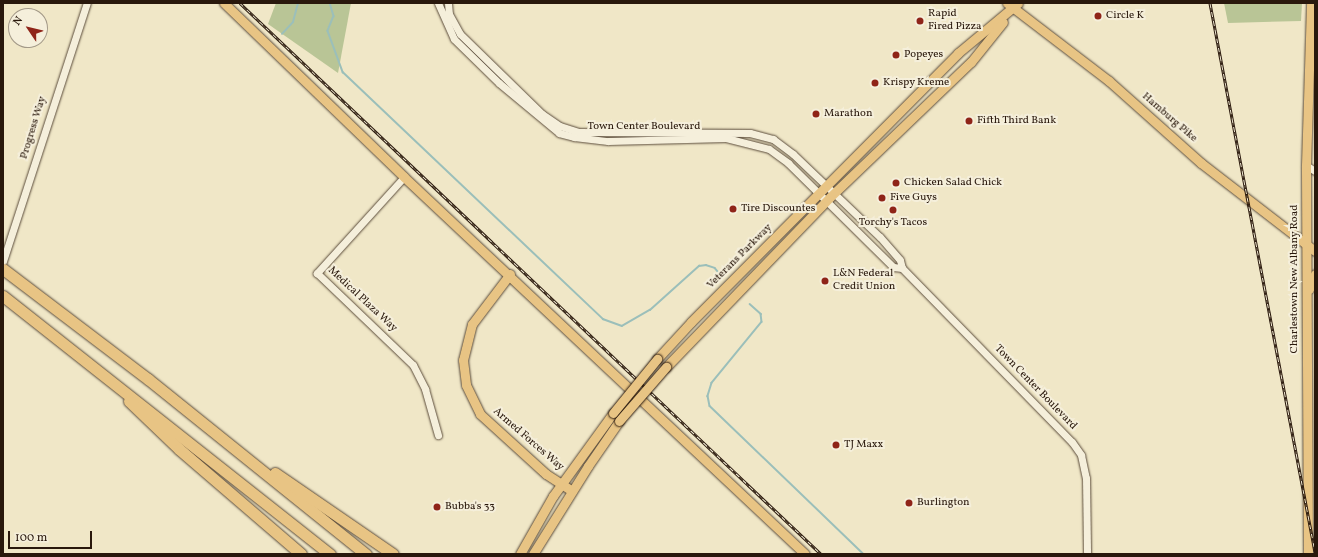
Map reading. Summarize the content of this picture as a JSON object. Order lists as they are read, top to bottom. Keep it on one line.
{"streets":{"main road":["Hamburg Pike","Veterans Parkway","Charlestown New Albany Road","Armed Forces Way"],"street":["Town Center Boulevard","Progress Way","Medical Plaza Way"]},"crossings":[["Hamburg Pike","Veterans Parkway"],["Hamburg Pike","Charlestown New Albany Road"],["Town Center Boulevard","Veterans Parkway"],["Veterans Parkway","Armed Forces Way"]],"places":["Circle K","Rapid Fired Pizza","Popeyes","Krispy Kreme","Marathon","Fifth Third Bank","Chicken Salad Chick","Five Guys","Tire Discountes","Torchy's Tacos","L&N Federal Credit Union","TJ Maxx","Burlington","Bubba's 33"],"scale_bar":"100 m","north":"top left"}
